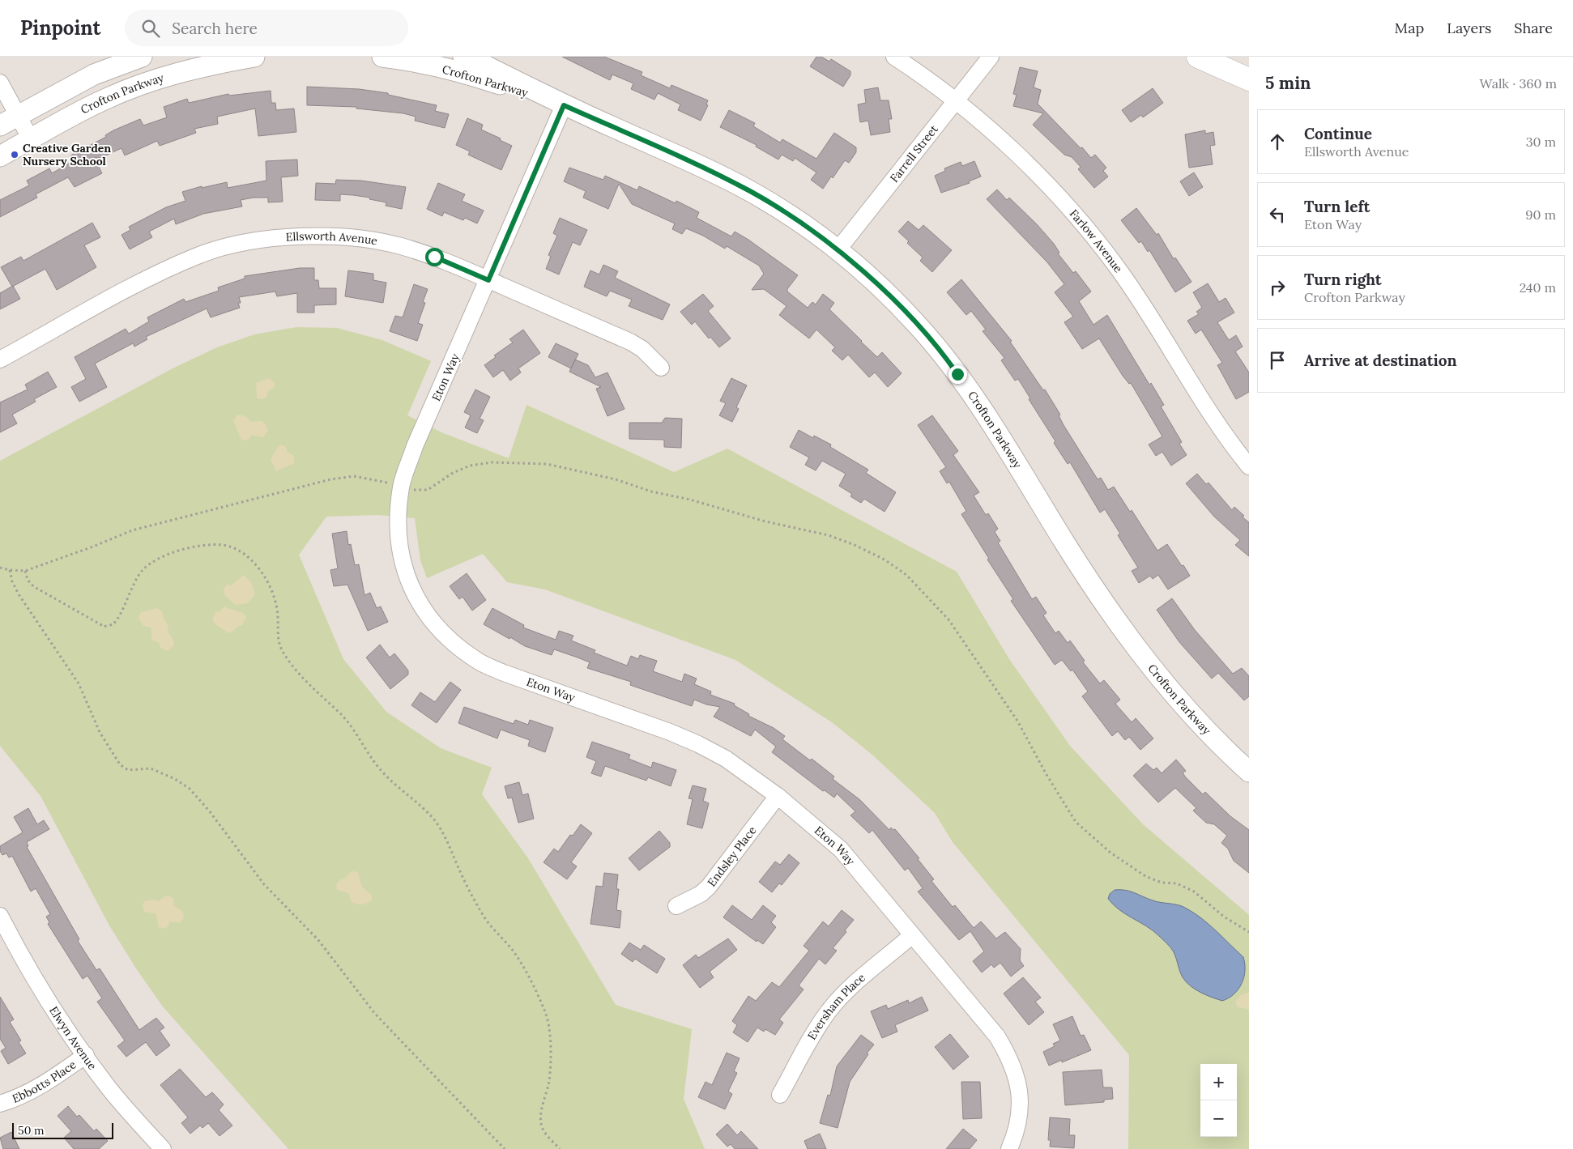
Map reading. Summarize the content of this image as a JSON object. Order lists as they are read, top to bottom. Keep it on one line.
{"streets":{"street":["Crofton Parkway","Farrell Street","Ellsworth Avenue","Farlow Avenue","Eton Way","Endsley Place","Eversham Place","Elwyn Avenue","Ebbotts Place"]},"crossings":[["Crofton Parkway","Farrell Street"],["Crofton Parkway","Eton Way"],["Farrell Street","Farlow Avenue"],["Ellsworth Avenue","Eton Way"],["Eton Way","Endsley Place"],["Eton Way","Eversham Place"],["Elwyn Avenue","Ebbotts Place"]],"places":["Creative Garden Nursery School"],"scale_bar":"50 m","page":{"header":"Pinpoint","search":"Search here","nav":["Map","Layers","Share"],"heading":["5 min","Walk · 360 m"],"list":[["Continue","Ellsworth Avenue","30 m"],["Turn left","Eton Way","90 m"],["Turn right","Crofton Parkway","240 m"],"Arrive at destination"],"map_buttons":["+","−"],"scale":"50 m"}}
